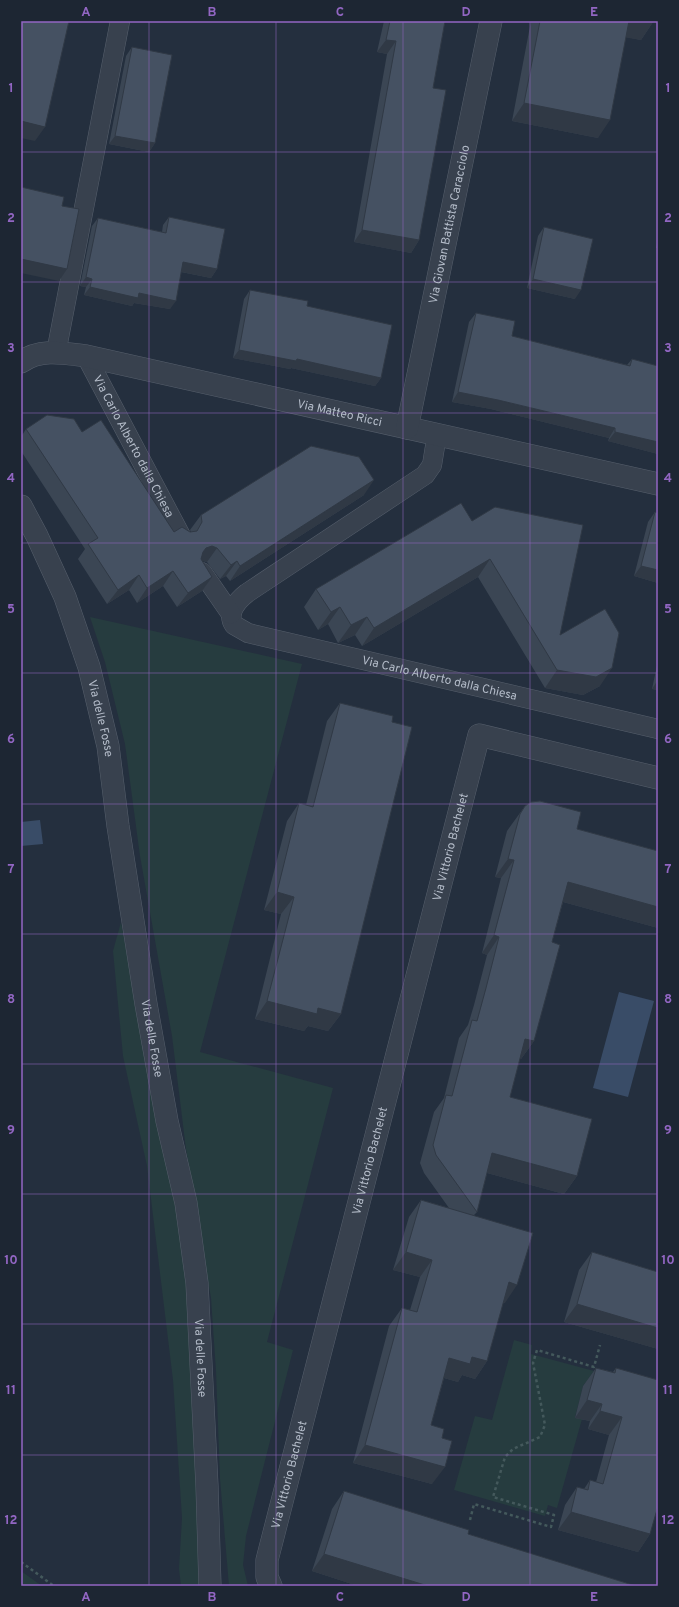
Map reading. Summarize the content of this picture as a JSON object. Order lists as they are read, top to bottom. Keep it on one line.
{"streets":{"street":["Via Giovan Battista Caracciolo","Via Matteo Ricci","Via delle Fosse","Via Vittorio Bachelet"],"lane":["Via Carlo Alberto dalla Chiesa"]},"crossings":[["Via Giovan Battista Caracciolo","Via Matteo Ricci"],["Via Matteo Ricci","Via Carlo Alberto dalla Chiesa"]],"grid":{"columns":["A","B","C","D","E"],"rows":["1","2","3","4","5","6","7","8","9","10","11","12"]}}
